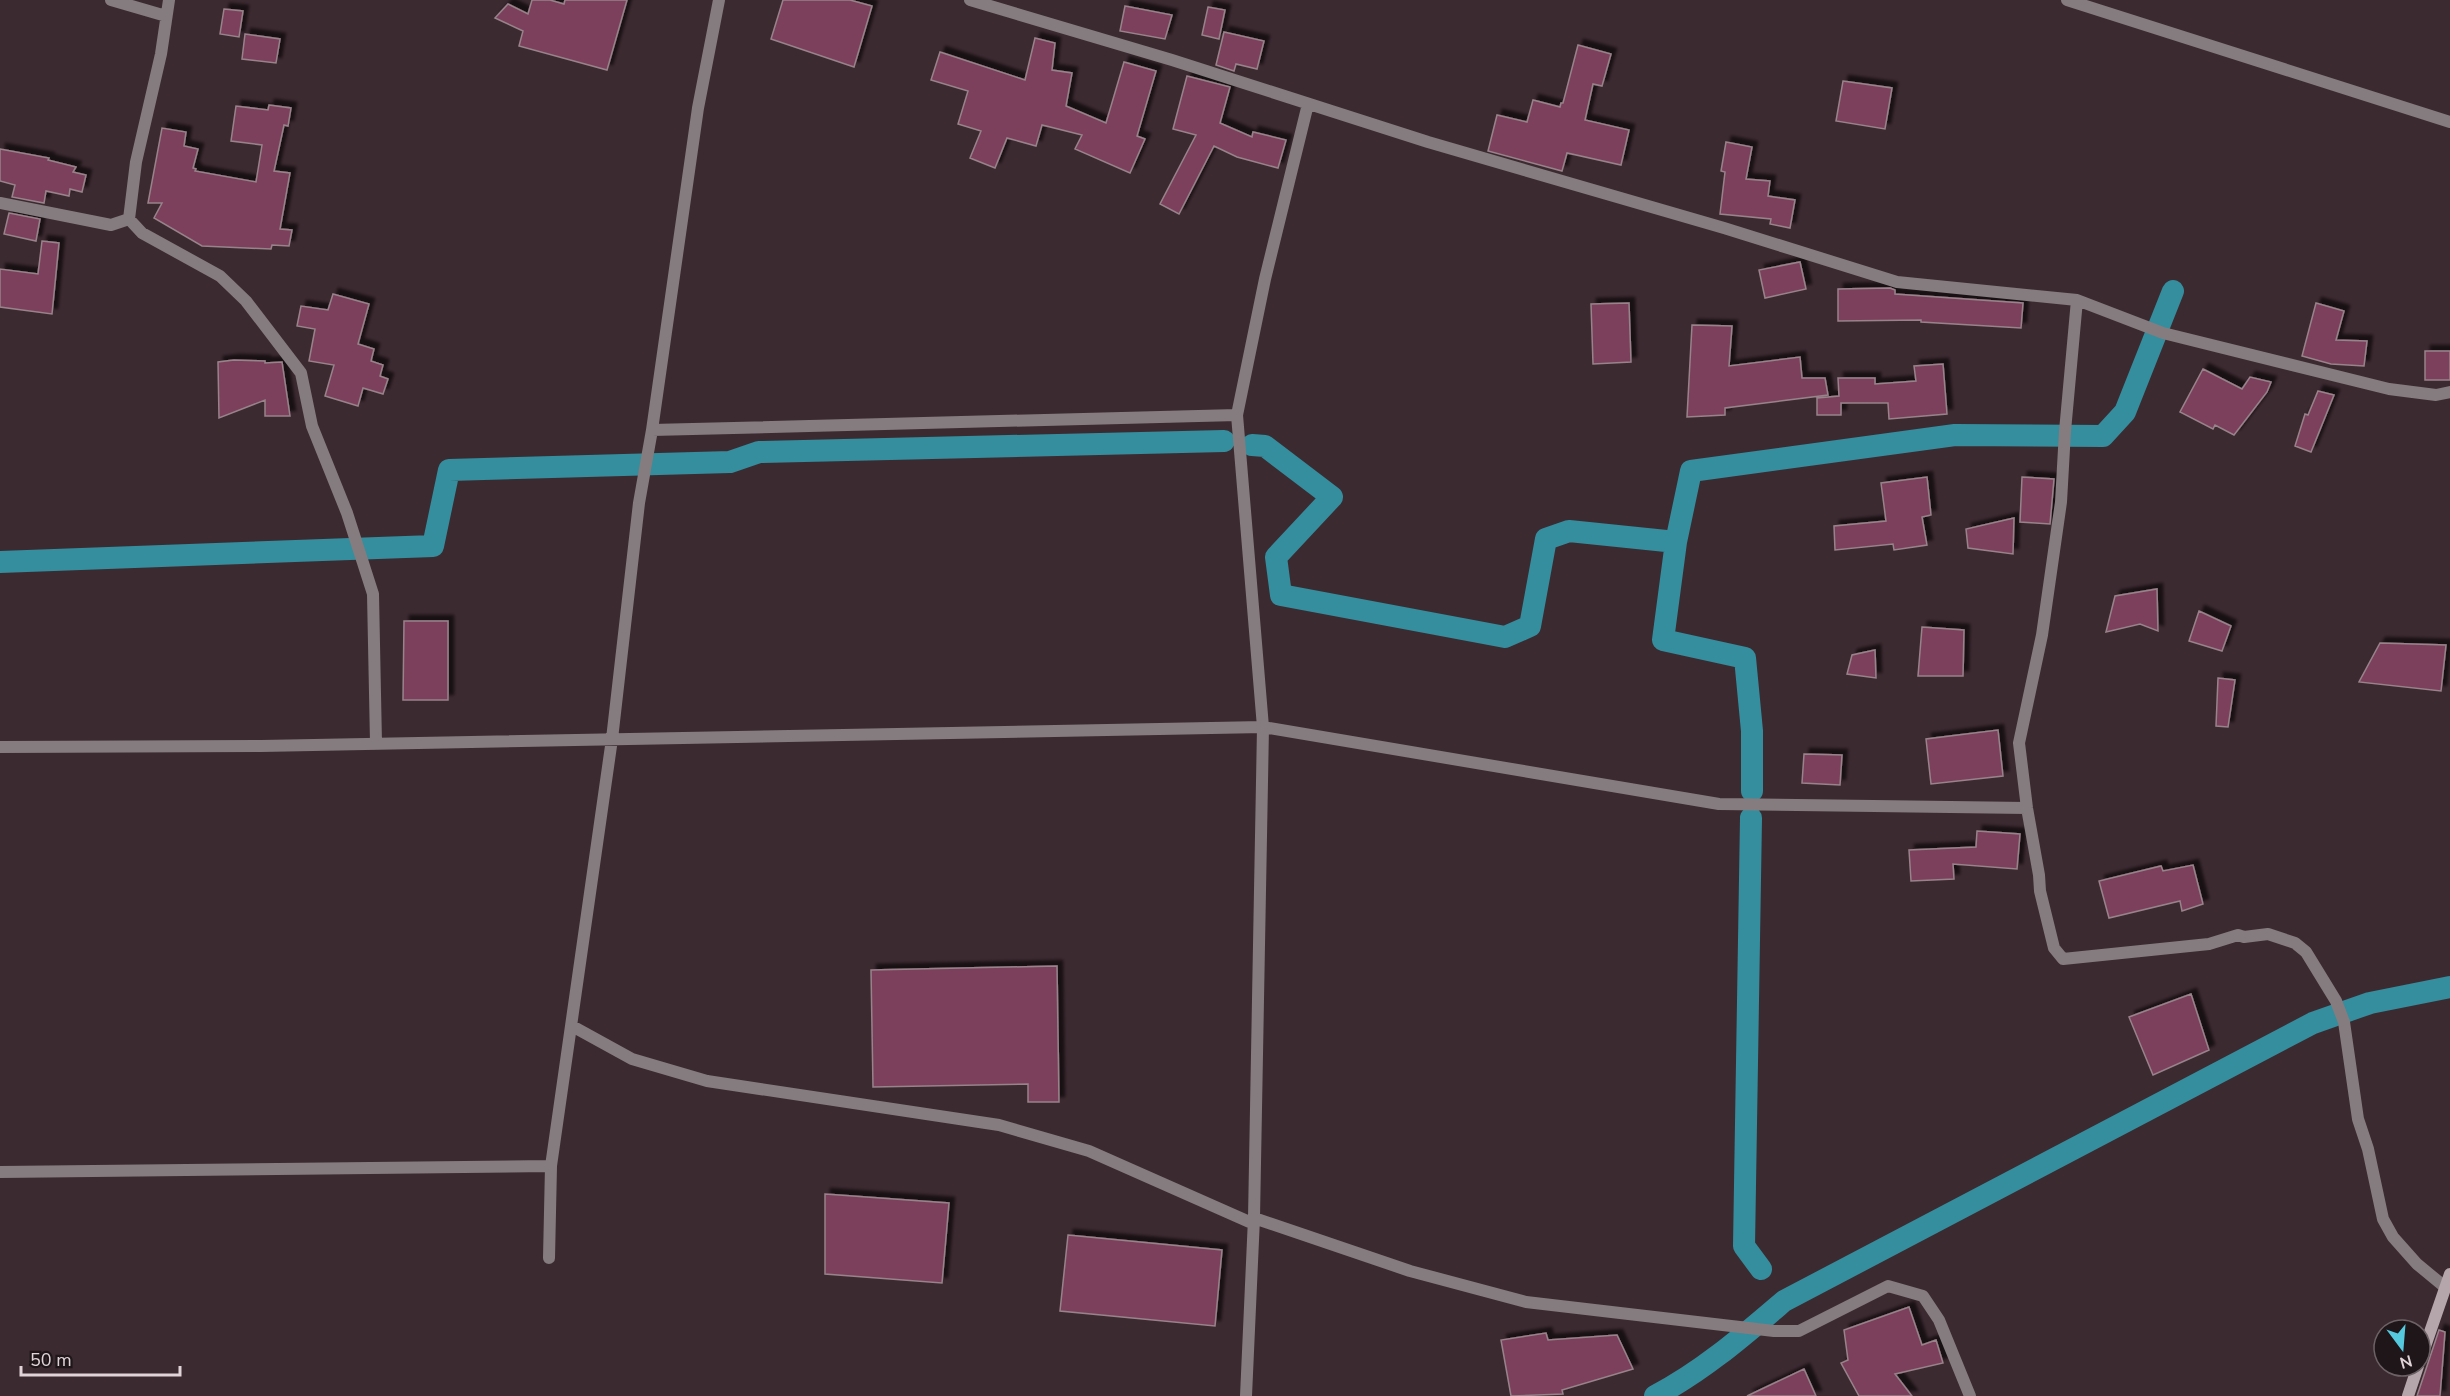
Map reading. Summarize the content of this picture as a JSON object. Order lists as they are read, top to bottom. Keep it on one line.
{"scale_bar":"50 m","north":"bottom"}
